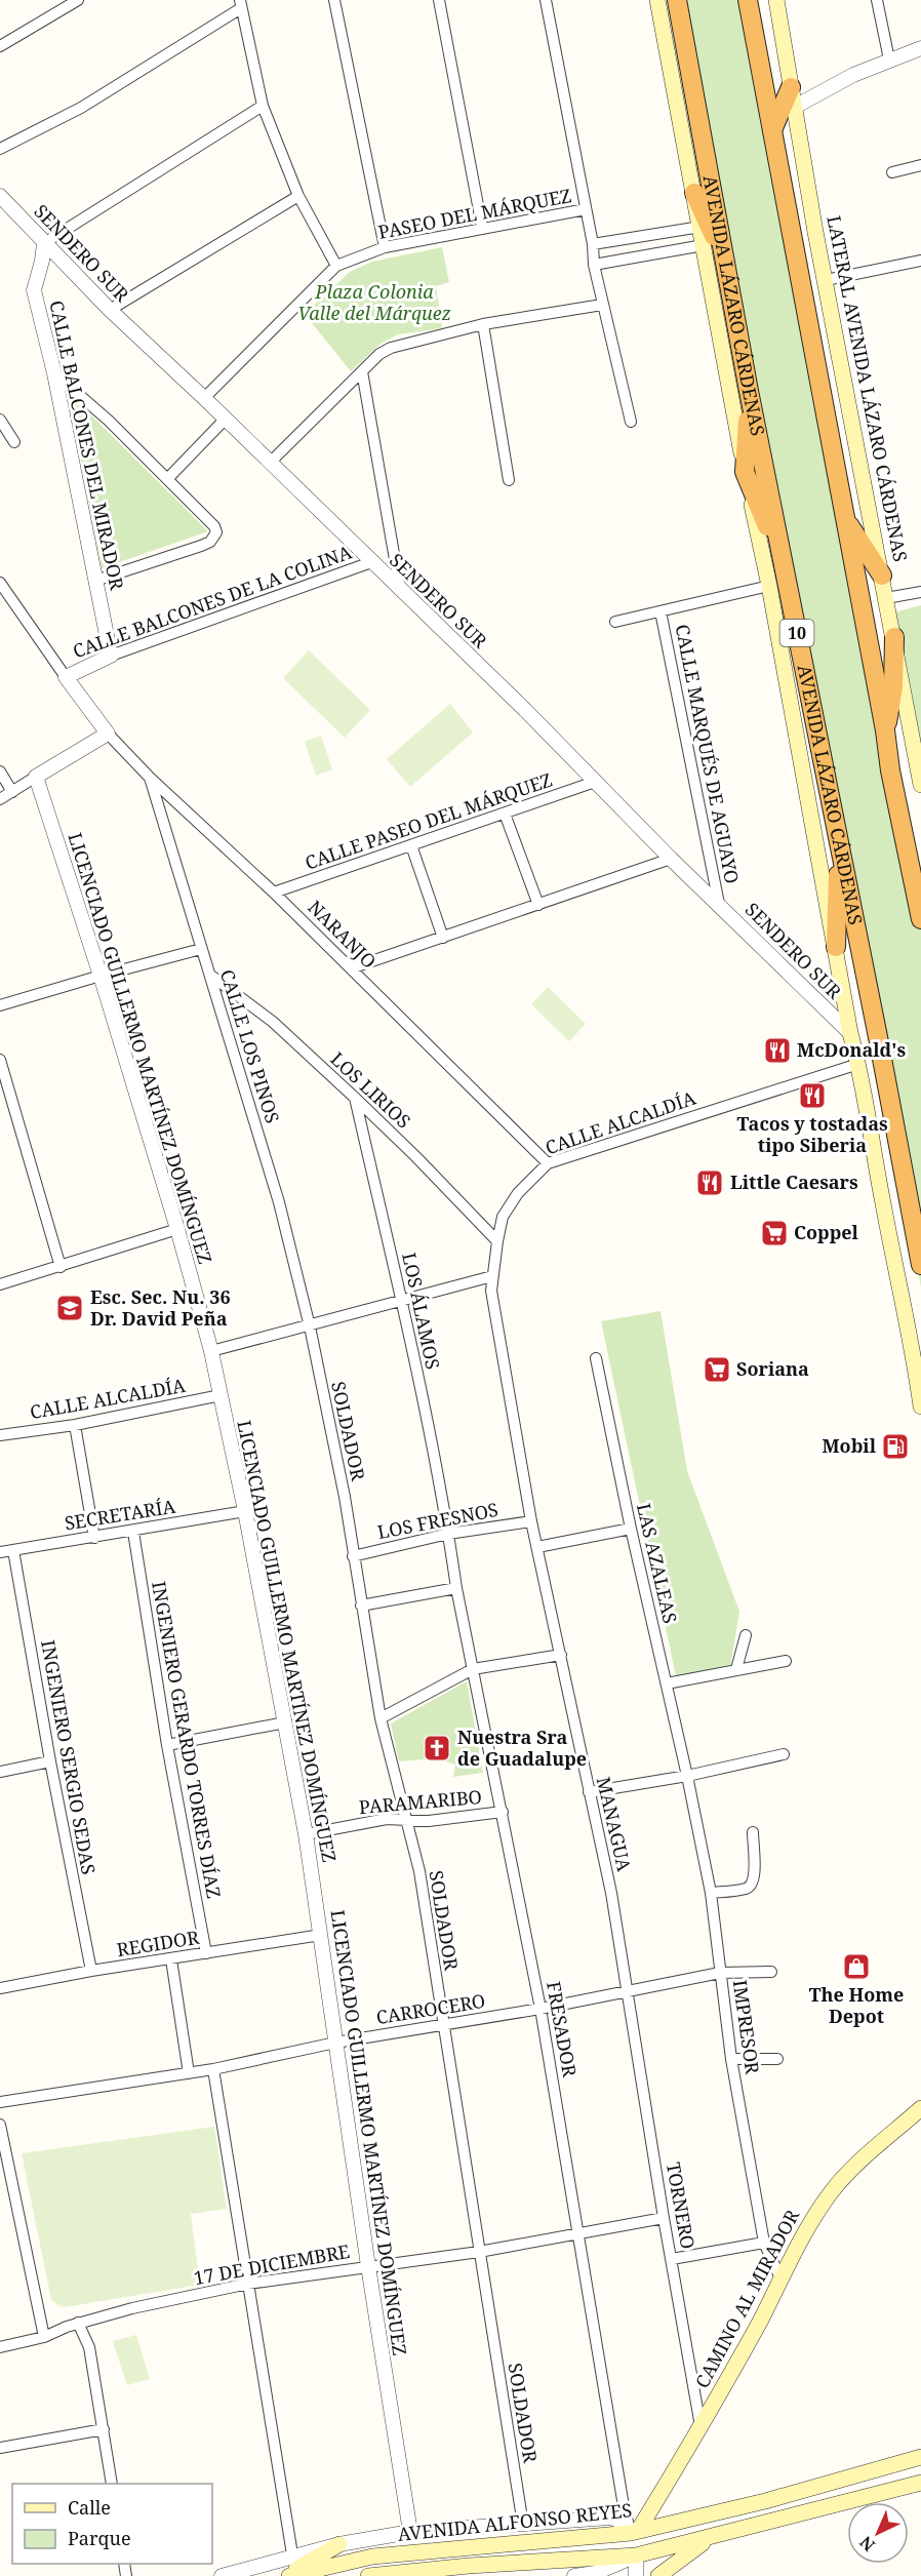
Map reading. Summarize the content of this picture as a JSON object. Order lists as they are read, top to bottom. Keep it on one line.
{"streets":{"highway":["AVENIDA LÁZARO CÁRDENAS","10"],"main road":["LATERAL AVENIDA LÁZARO CÁRDENAS","CAMINO AL MIRADOR","AVENIDA ALFONSO REYES"],"street":["PASEO DEL MÁRQUEZ","SENDERO SUR","CALLE BALCONES DEL MIRADOR","CALLE BALCONES DE LA COLINA","CALLE MARQUÉS DE AGUAYO","CALLE PASEO DEL MÁRQUEZ","NARANJO","CALLE LOS PINOS","LICENCIADO GUILLERMO MARTÍNEZ DOMÍNGUEZ","LOS LIRIOS","CALLE ALCALDÍA","LOS ÁLAMOS","SOLDADOR","SECRETARÍA","LOS FRESNOS","LAS AZALEAS","INGENIERO GERARDO TORRES DÍAZ","INGENIERO SERGIO SEDAS","PARAMARIBO","MANAGUA","REGIDOR","CARROCERO","IMPRESOR","FRESADOR","TORNERO","17 DE DICIEMBRE"]},"crossings":[["SENDERO SUR","CALLE BALCONES DEL MIRADOR"],["SENDERO SUR","CALLE BALCONES DE LA COLINA"],["SENDERO SUR","CALLE MARQUÉS DE AGUAYO"],["SENDERO SUR","CALLE PASEO DEL MÁRQUEZ"],["CALLE BALCONES DEL MIRADOR","CALLE BALCONES DE LA COLINA"],["CALLE PASEO DEL MÁRQUEZ","NARANJO"],["NARANJO","CALLE LOS PINOS"],["NARANJO","CALLE ALCALDÍA"],["CALLE LOS PINOS","LOS LIRIOS"],["CALLE LOS PINOS","SOLDADOR"],["LICENCIADO GUILLERMO MARTÍNEZ DOMÍNGUEZ","CALLE ALCALDÍA"],["LICENCIADO GUILLERMO MARTÍNEZ DOMÍNGUEZ","SECRETARÍA"],["LICENCIADO GUILLERMO MARTÍNEZ DOMÍNGUEZ","PARAMARIBO"],["LICENCIADO GUILLERMO MARTÍNEZ DOMÍNGUEZ","REGIDOR"],["LICENCIADO GUILLERMO MARTÍNEZ DOMÍNGUEZ","CARROCERO"],["LICENCIADO GUILLERMO MARTÍNEZ DOMÍNGUEZ","17 DE DICIEMBRE"],["LOS LIRIOS","CALLE ALCALDÍA"],["LOS LIRIOS","LOS ÁLAMOS"],["LOS ÁLAMOS","LOS FRESNOS"],["LOS ÁLAMOS","FRESADOR"],["SOLDADOR","LOS FRESNOS"],["SOLDADOR","PARAMARIBO"],["SOLDADOR","CARROCERO"],["SOLDADOR","17 DE DICIEMBRE"],["SECRETARÍA","INGENIERO GERARDO TORRES DÍAZ"],["SECRETARÍA","INGENIERO SERGIO SEDAS"],["LOS FRESNOS","MANAGUA"],["LOS FRESNOS","FRESADOR"],["LAS AZALEAS","IMPRESOR"],["INGENIERO GERARDO TORRES DÍAZ","REGIDOR"],["INGENIERO SERGIO SEDAS","REGIDOR"],["PARAMARIBO","FRESADOR"],["MANAGUA","CARROCERO"],["MANAGUA","TORNERO"],["CARROCERO","IMPRESOR"],["CARROCERO","FRESADOR"],["CARROCERO","TORNERO"],["IMPRESOR","CAMINO AL MIRADOR"],["FRESADOR","17 DE DICIEMBRE"],["FRESADOR","CAMINO AL MIRADOR"],["FRESADOR","AVENIDA ALFONSO REYES"],["TORNERO","17 DE DICIEMBRE"],["TORNERO","CAMINO AL MIRADOR"],["CAMINO AL MIRADOR","AVENIDA ALFONSO REYES"]],"parks":["Plaza Colonia Valle del Márquez"],"places":{"restaurant":["McDonald's","Tacos y tostadas tipo Siberia","Little Caesars"],"supermarket":["Coppel","Soriana"],"school or university":["Esc. Sec. Nu. 36 Dr. David Peña"],"fuel station":["Mobil"],"church":["Nuestra Sra de Guadalupe"],"shop":["The Home Depot"]},"legend":["Calle","Parque"],"north":"bottom left"}
